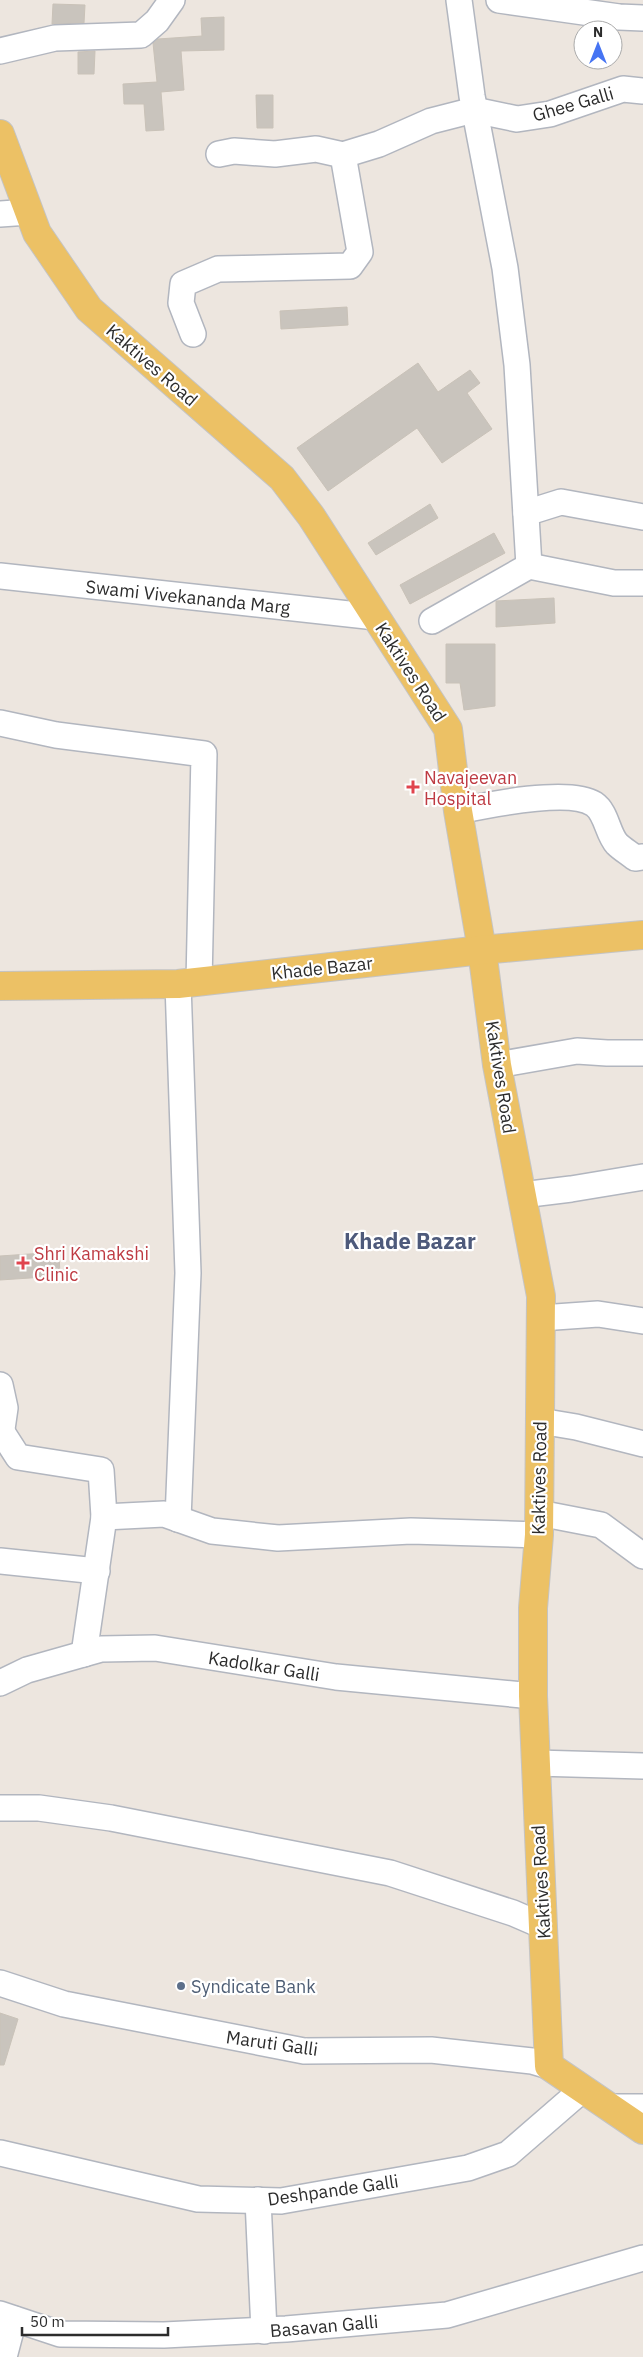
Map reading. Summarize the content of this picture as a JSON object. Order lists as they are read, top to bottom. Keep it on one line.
{"streets":{"main road":["Kaktives Road","Khade Bazar"],"street":["Ghee Galli","Swami Vivekananda Marg","Kadolkar Galli","Maruti Galli","Deshpande Galli","Basavan Galli"]},"crossings":[["Kaktives Road","Swami Vivekananda Marg"],["Kaktives Road","Khade Bazar"],["Kaktives Road","Kadolkar Galli"],["Kaktives Road","Maruti Galli"]],"districts":["Khade Bazar"],"places":{"health":["Navajeevan Hospital","Shri Kamakshi Clinic"],"other":["Syndicate Bank"]},"scale_bar":"50 m","north":"top"}
